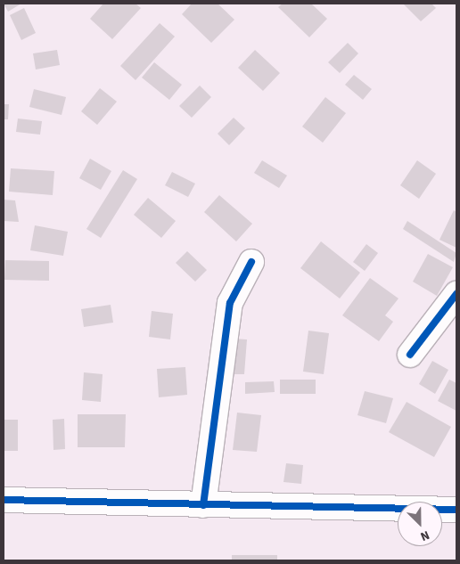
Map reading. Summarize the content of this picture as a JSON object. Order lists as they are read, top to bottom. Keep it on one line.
{"north":"bottom right"}
